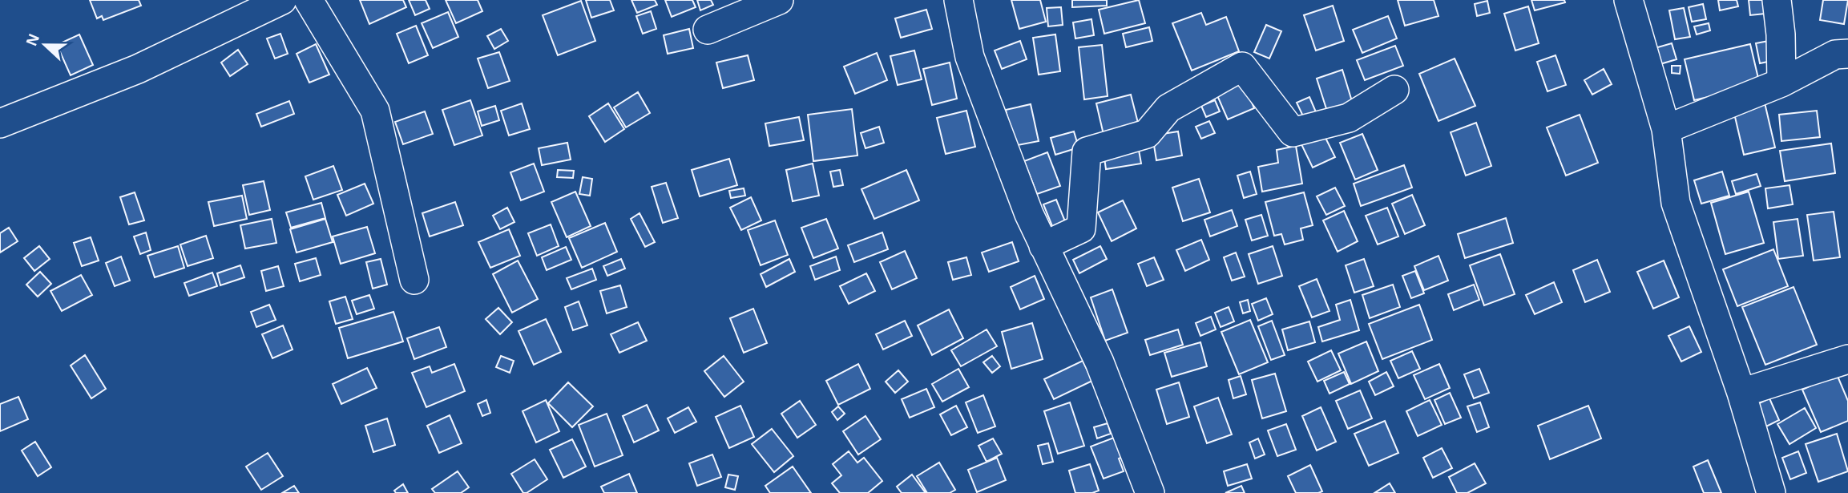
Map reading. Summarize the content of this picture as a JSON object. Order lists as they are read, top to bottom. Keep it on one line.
{"north":"left"}
